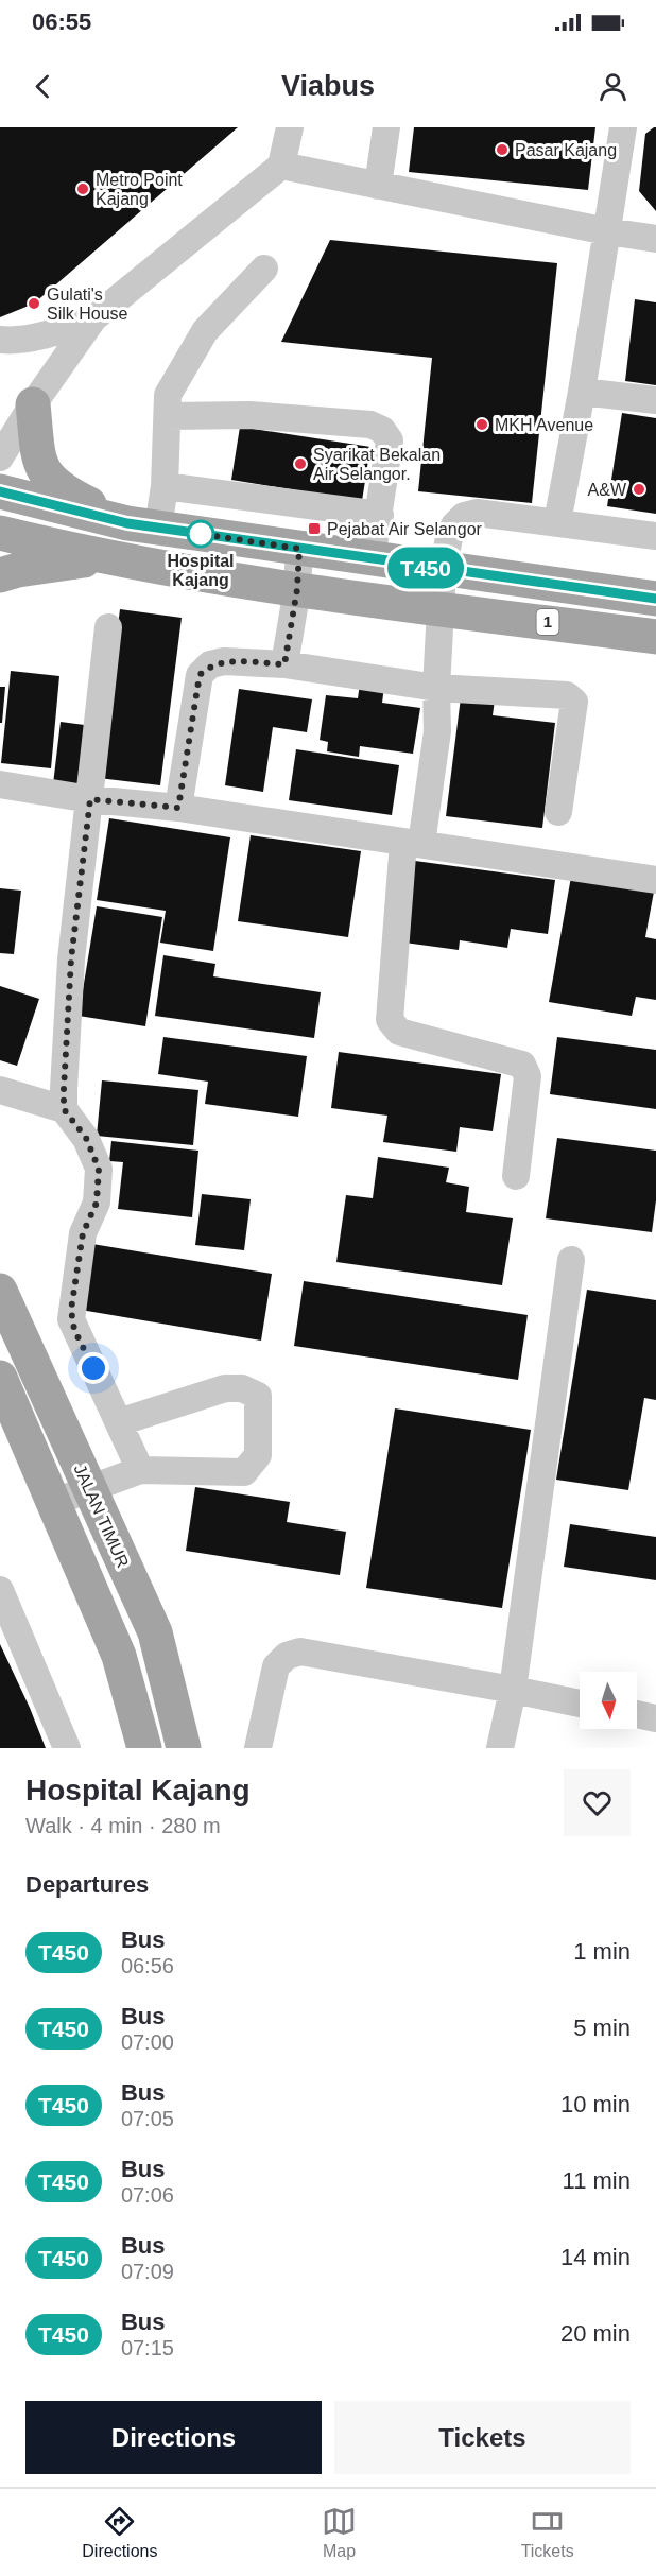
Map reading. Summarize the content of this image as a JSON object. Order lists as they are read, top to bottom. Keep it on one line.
{"streets":{"main road":["1","JALAN TIMUR"]},"places":{"other":["Pasar Kajang","Metro Point Kajang","Gulati's Silk House","MKH Avenue","Syarikat Bekalan Air Selangor.","A&W","Hospital Kajang"],"transit":["Pejabat Air Selangor"]},"lines":["bus line T450"],"north":"bottom","page":{"status":"06:55","header":"Viabus","on_map":"T450","heading":[["Hospital Kajang","Walk · 4 min · 280 m"],"Departures"],"list":[{"mark":"T450","name":"Bus","note":"06:56","value":"1 min"},{"mark":"T450","name":"Bus","note":"07:00","value":"5 min"},{"mark":"T450","name":"Bus","note":"07:05","value":"10 min"},{"mark":"T450","name":"Bus","note":"07:06","value":"11 min"},{"mark":"T450","name":"Bus","note":"07:09","value":"14 min"},{"mark":"T450","name":"Bus","note":"07:15","value":"20 min"}],"buttons":["Directions","Tickets"],"tabs":["Directions","Map","Tickets"]}}
